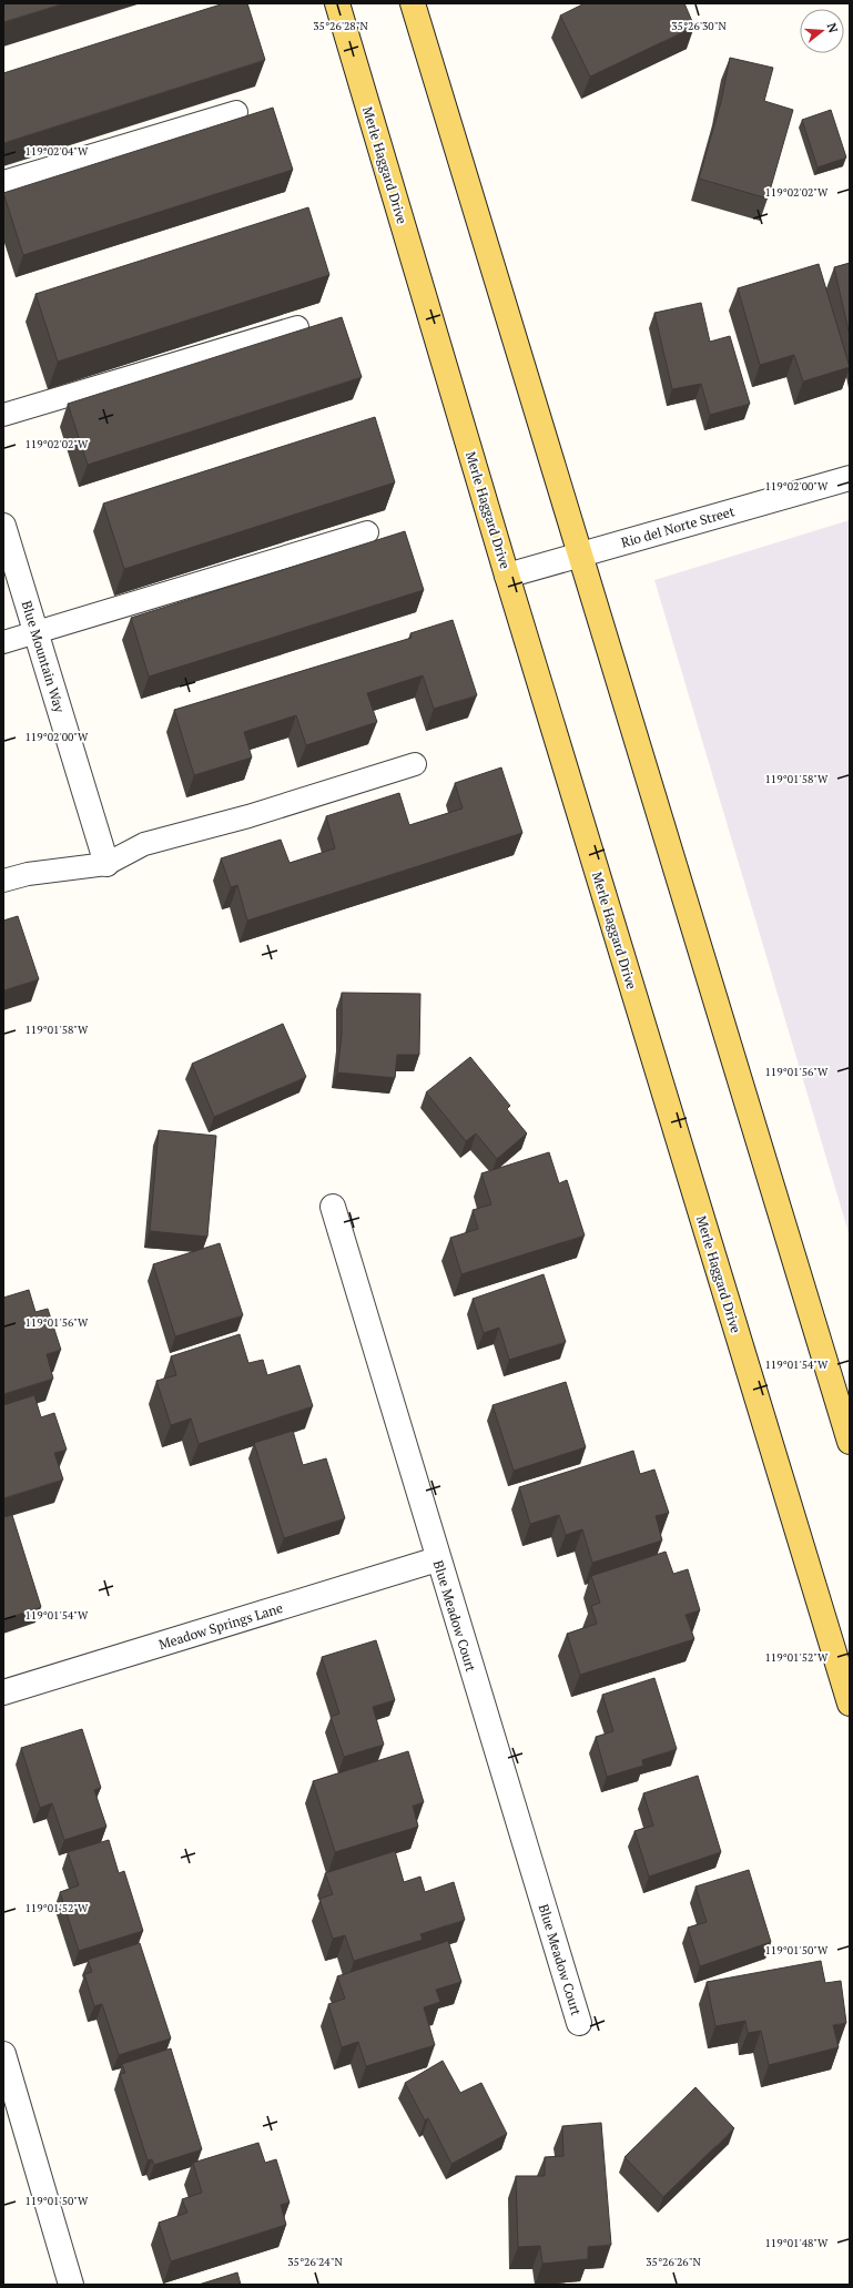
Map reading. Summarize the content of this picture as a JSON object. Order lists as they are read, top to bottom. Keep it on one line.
{"streets":{"main road":["Merle Haggard Drive"],"street":["Rio del Norte Street","Blue Mountain Way","Blue Meadow Court","Meadow Springs Lane"]},"crossings":[["Merle Haggard Drive","Rio del Norte Street"],["Blue Meadow Court","Meadow Springs Lane"]],"north":"right","coordinates":["35°26'28\"N","35°26'30\"N","119°02'04\"W","119°02'02\"W","119°02'00\"W","119°01'58\"W","119°01'56\"W","119°01'54\"W","119°01'52\"W","119°01'50\"W","119°01'48\"W","35°26'24\"N","35°26'26\"N"]}
